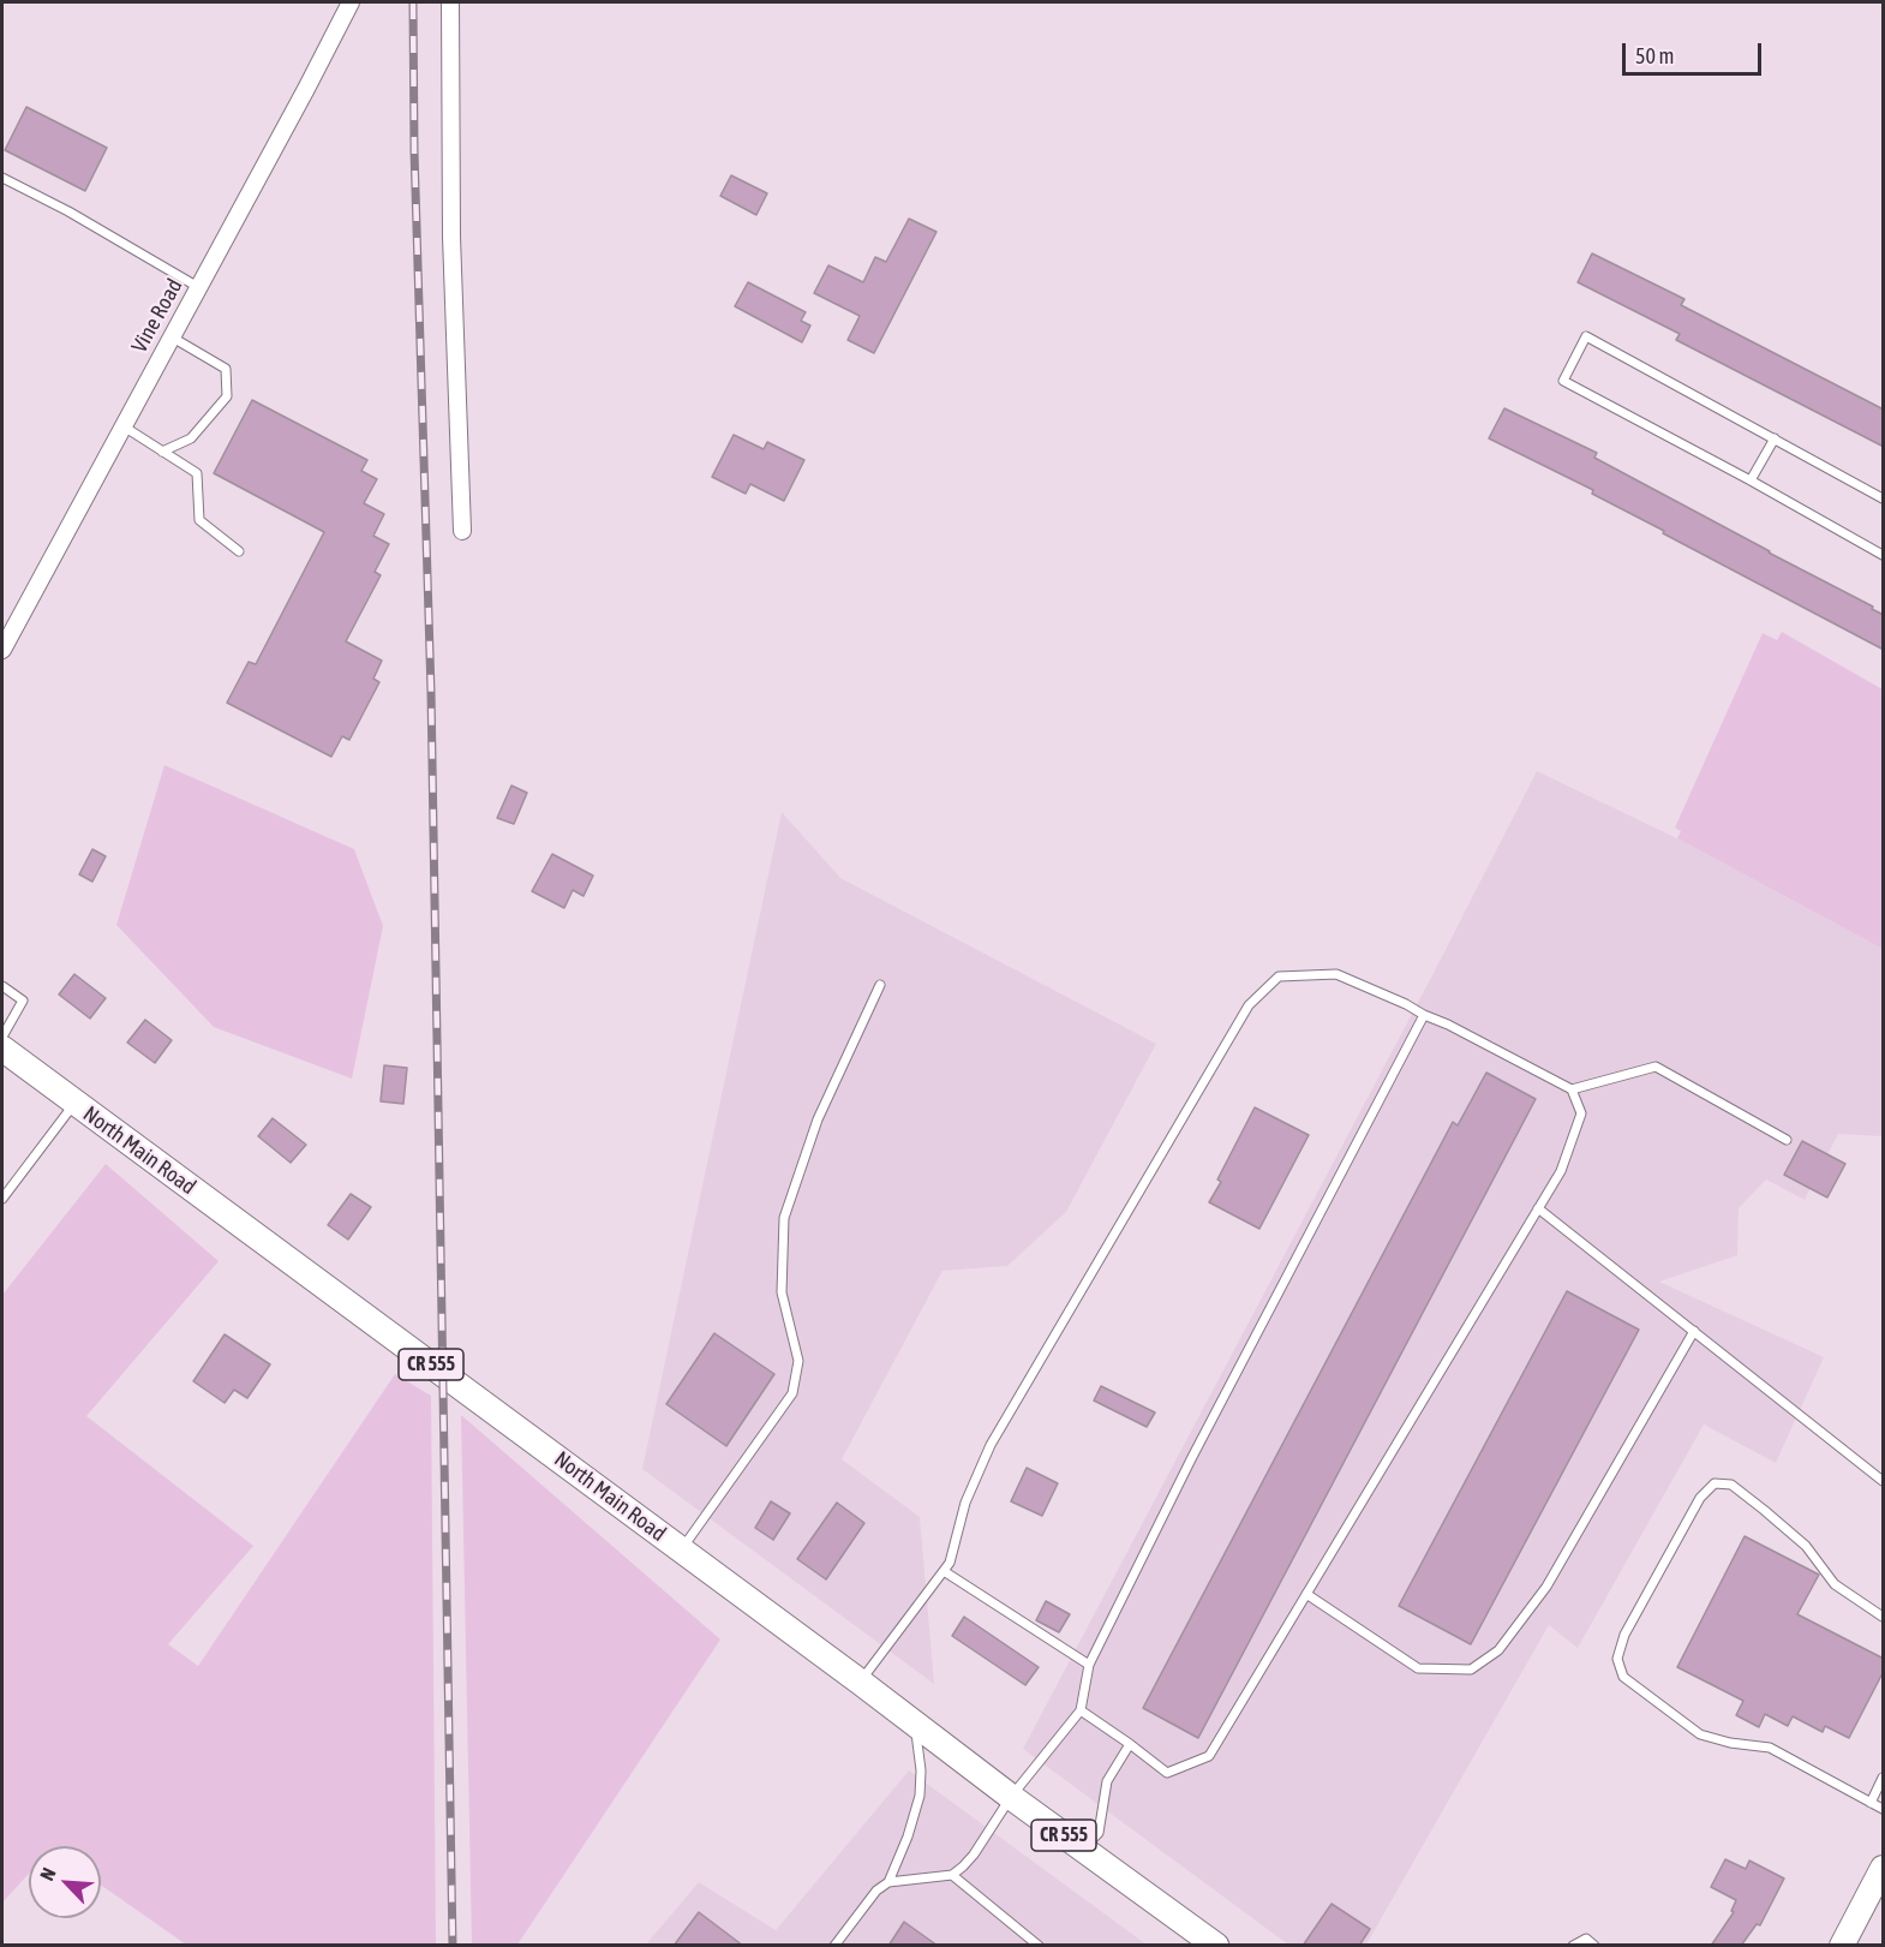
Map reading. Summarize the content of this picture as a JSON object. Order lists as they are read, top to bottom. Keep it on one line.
{"streets":{"main road":["North Main Road","CR 555"],"street":["Vine Road"]},"scale_bar":"50 m","north":"top left"}
